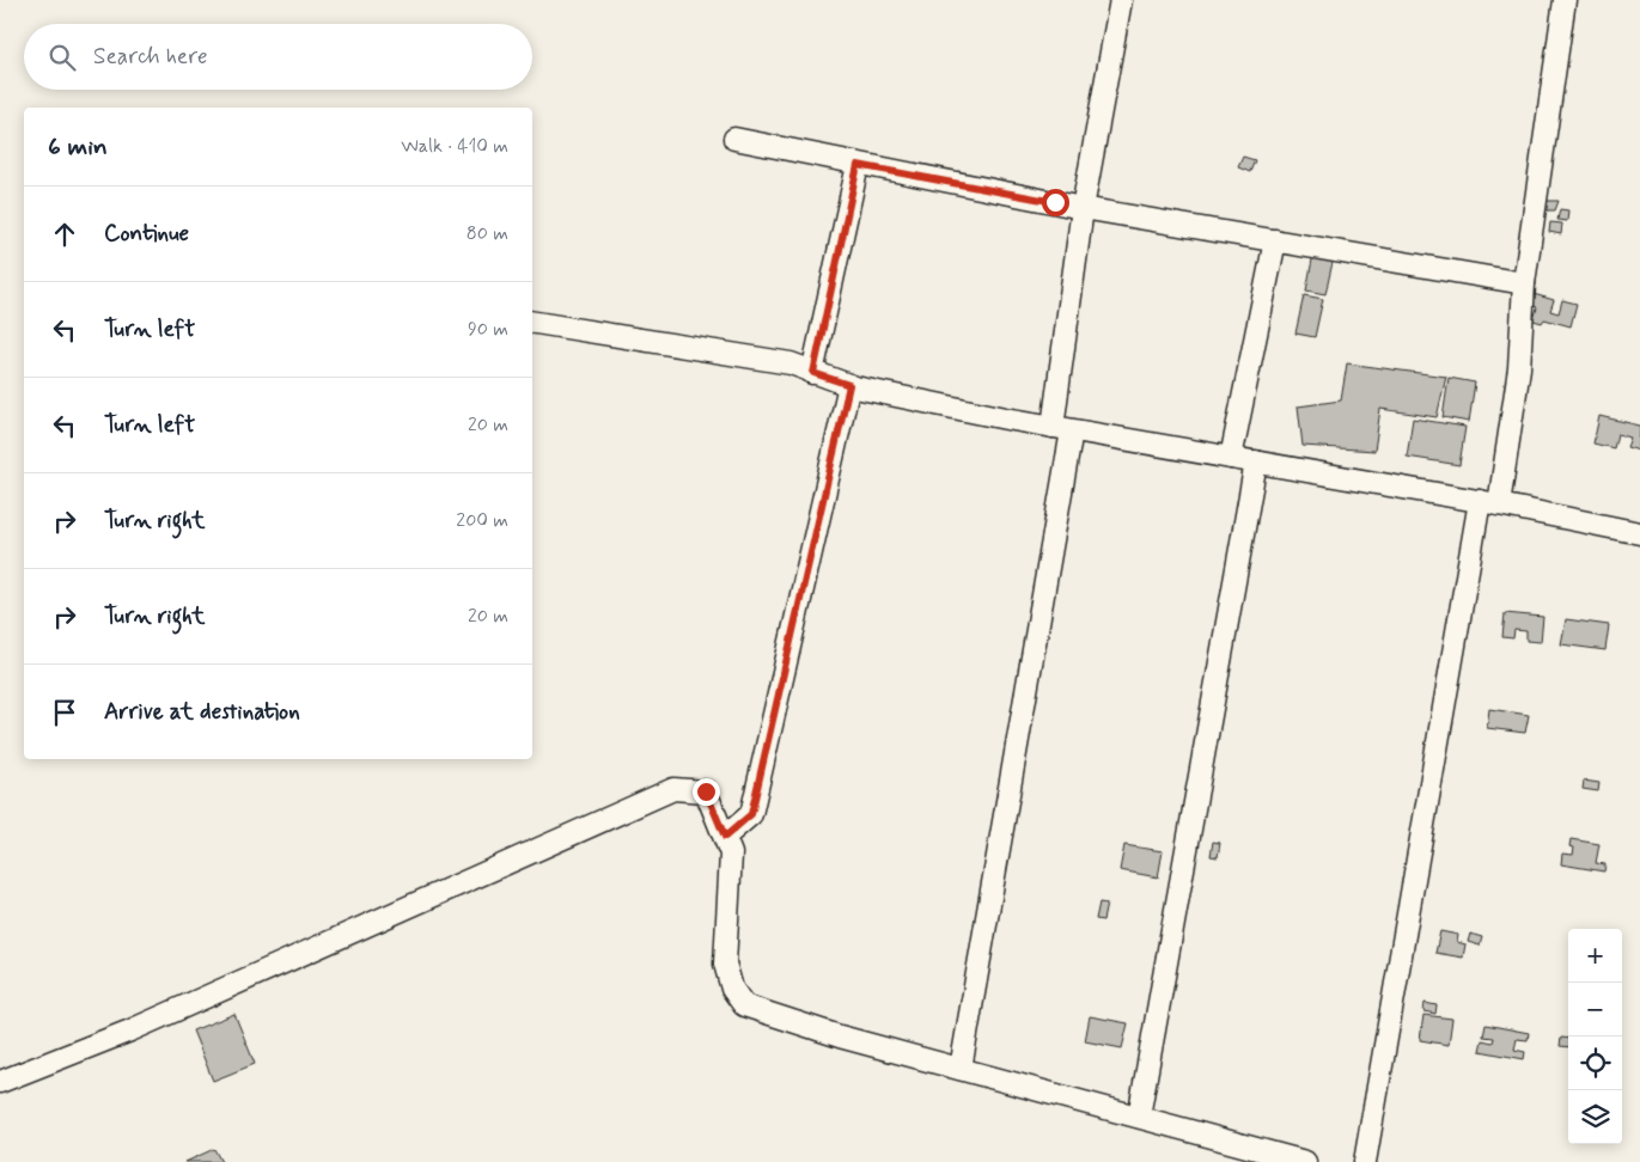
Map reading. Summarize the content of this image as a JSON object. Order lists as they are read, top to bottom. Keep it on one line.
{"page":{"search":"Search here","heading":["6 min","Walk · 410 m"],"list":[["Continue","80 m"],["Turn left","90 m"],["Turn left","20 m"],["Turn right","200 m"],["Turn right","20 m"],"Arrive at destination"],"map_buttons":["+","−"]}}
